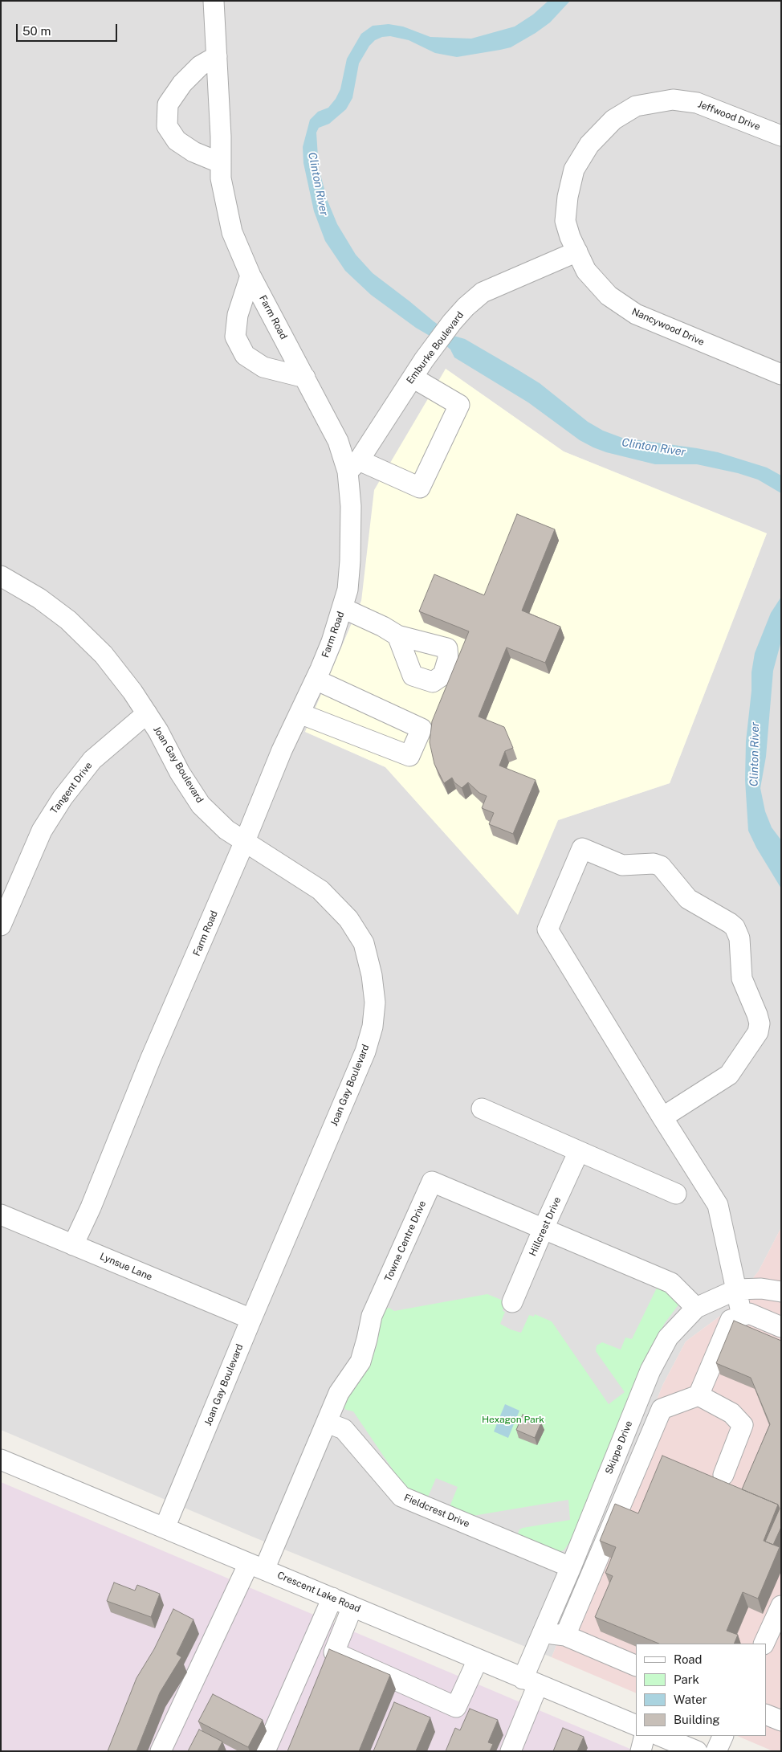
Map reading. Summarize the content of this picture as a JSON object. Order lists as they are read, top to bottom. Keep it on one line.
{"streets":{"street":["Jeffwood Drive","Farm Road","Nancywood Drive","Emburke Boulevard","Joan Gay Boulevard","Tangent Drive","Hillcrest Drive","Towne Centre Drive","Lynsue Lane","Skippe Drive","Fieldcrest Drive","Crescent Lake Road"]},"crossings":[["Jeffwood Drive","Nancywood Drive"],["Jeffwood Drive","Emburke Boulevard"],["Farm Road","Emburke Boulevard"],["Farm Road","Joan Gay Boulevard"],["Farm Road","Lynsue Lane"],["Nancywood Drive","Emburke Boulevard"],["Joan Gay Boulevard","Tangent Drive"],["Joan Gay Boulevard","Lynsue Lane"],["Joan Gay Boulevard","Crescent Lake Road"],["Hillcrest Drive","Towne Centre Drive"],["Towne Centre Drive","Skippe Drive"],["Towne Centre Drive","Fieldcrest Drive"],["Towne Centre Drive","Crescent Lake Road"],["Skippe Drive","Fieldcrest Drive"],["Skippe Drive","Crescent Lake Road"]],"water":["Clinton River"],"parks":["Hexagon Park"],"legend":["Road","Park","Water","Building"],"scale_bar":"50 m"}
